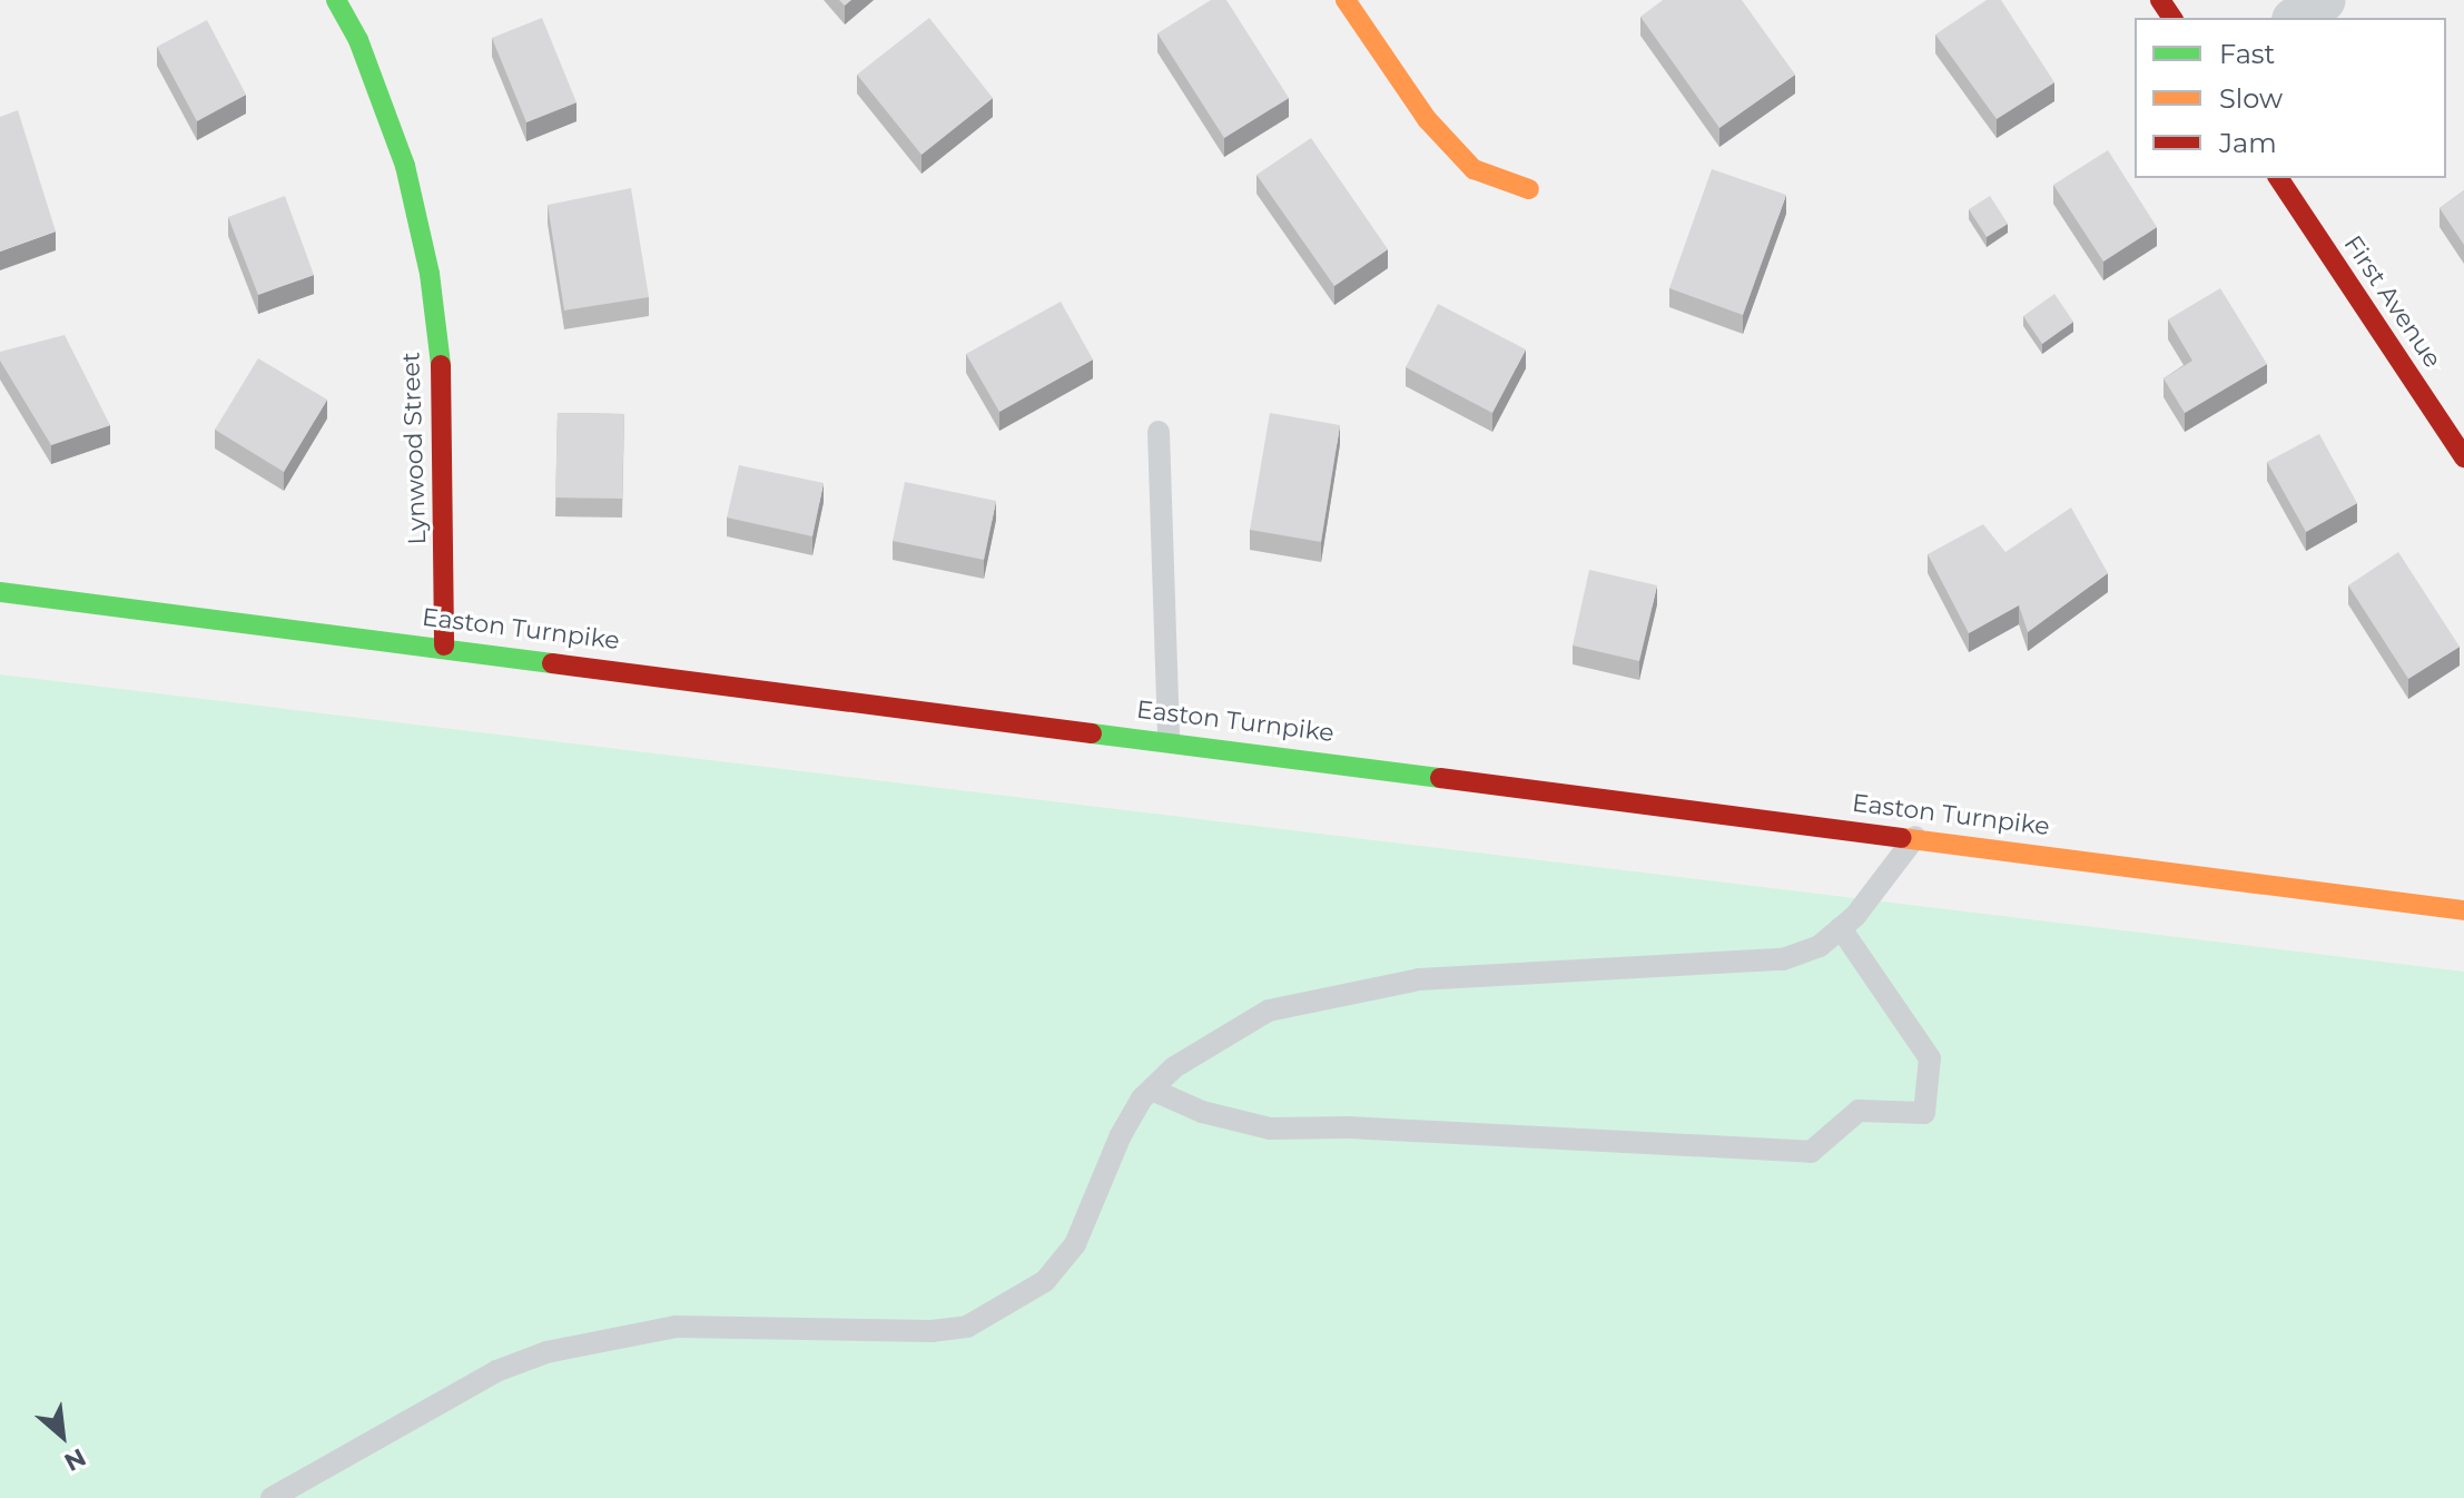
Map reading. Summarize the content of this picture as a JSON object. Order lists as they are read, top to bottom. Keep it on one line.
{"streets":{"main road":["First Avenue","Lynwood Street","Easton Turnpike"]},"crossings":[["Lynwood Street","Easton Turnpike"]],"legend":["Fast","Slow","Jam"],"north":"bottom right"}
